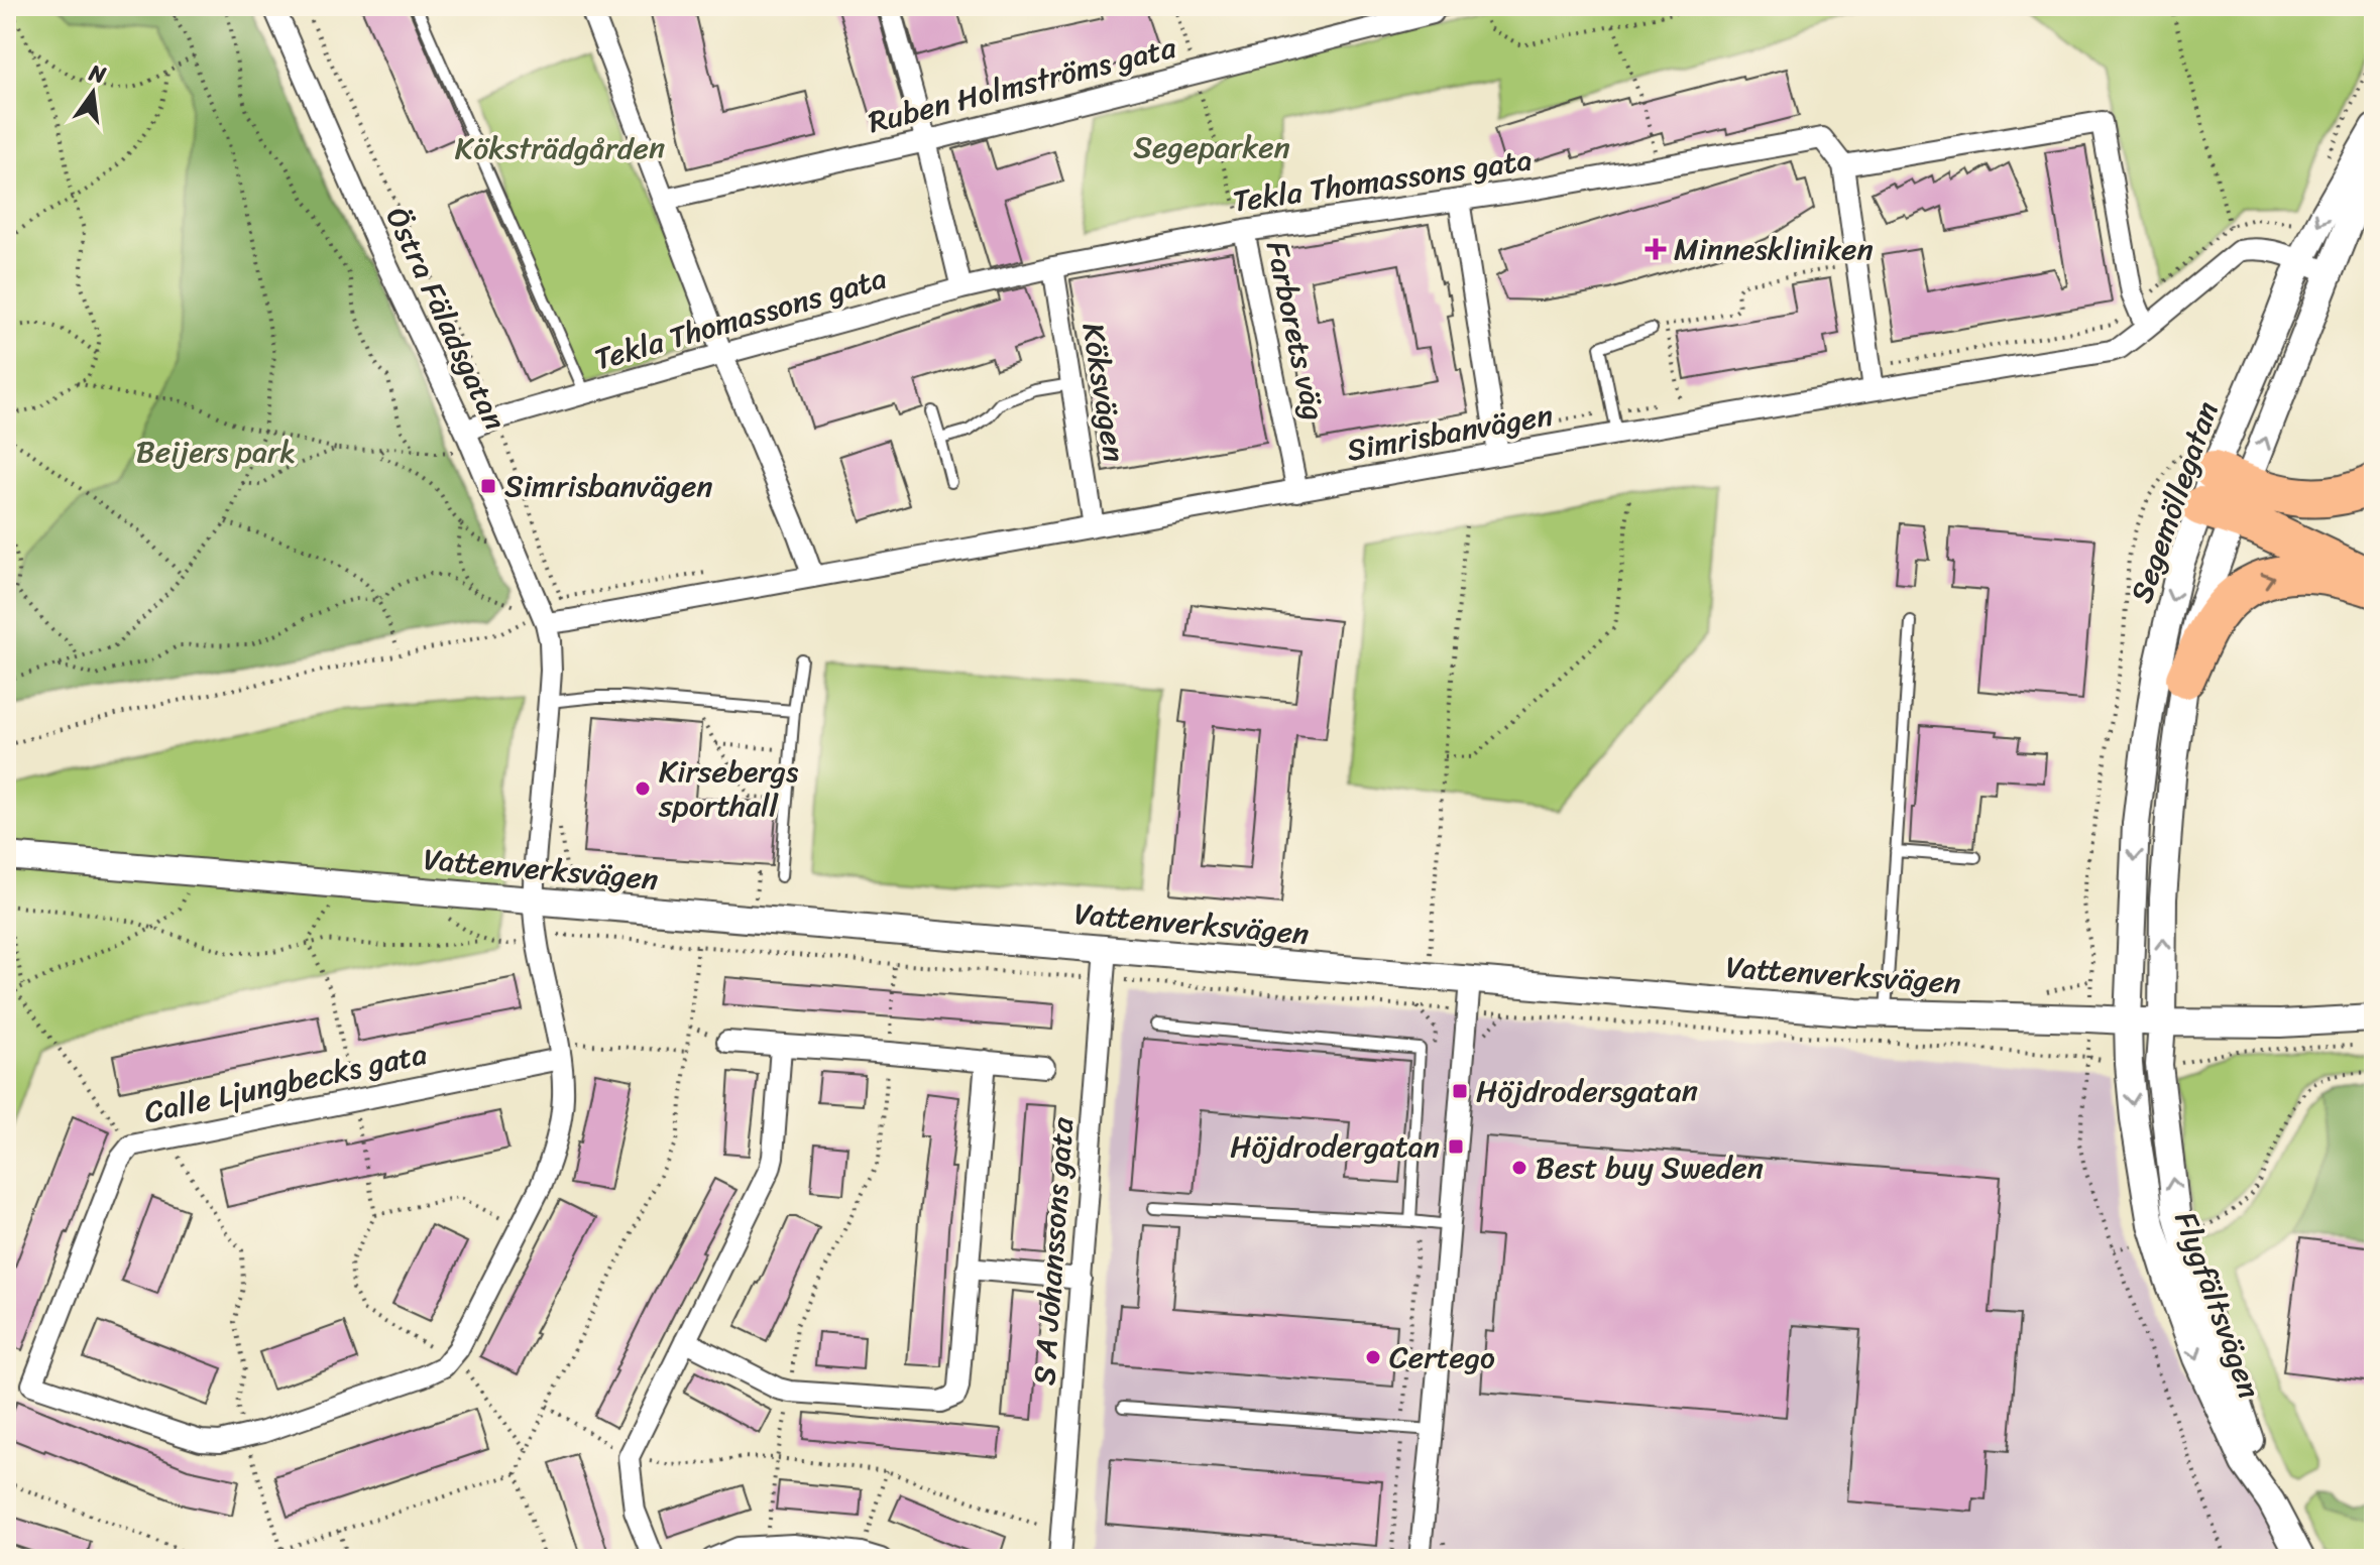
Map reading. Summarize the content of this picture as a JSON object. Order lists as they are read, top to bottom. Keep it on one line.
{"streets":{"street":["Ruben Holmströms gata","Tekla Thomassons gata","Östra Fäladsgatan","Farborets väg","Köksvägen","Simrisbanvägen","Segemöllegatan","Vattenverksvägen","Calle Ljungbecks gata","S A Johanssons gata","Flygfältsvägen"]},"crossings":[["Tekla Thomassons gata","Östra Fäladsgatan"],["Tekla Thomassons gata","Farborets väg"],["Tekla Thomassons gata","Köksvägen"],["Östra Fäladsgatan","Simrisbanvägen"],["Östra Fäladsgatan","Vattenverksvägen"],["Farborets väg","Simrisbanvägen"],["Köksvägen","Simrisbanvägen"],["Simrisbanvägen","Segemöllegatan"],["Segemöllegatan","Vattenverksvägen"],["Segemöllegatan","Flygfältsvägen"],["Vattenverksvägen","S A Johanssons gata"],["Vattenverksvägen","Flygfältsvägen"]],"parks":["Segeparken","Köksträdgården","Beijers park"],"places":{"health":["Minneskliniken"],"transit":["Simrisbanvägen","Höjdrodersgatan","Höjdrodergatan"],"other":["Kirsebergs sporthall","Best buy Sweden","Certego"]},"north":"top"}
